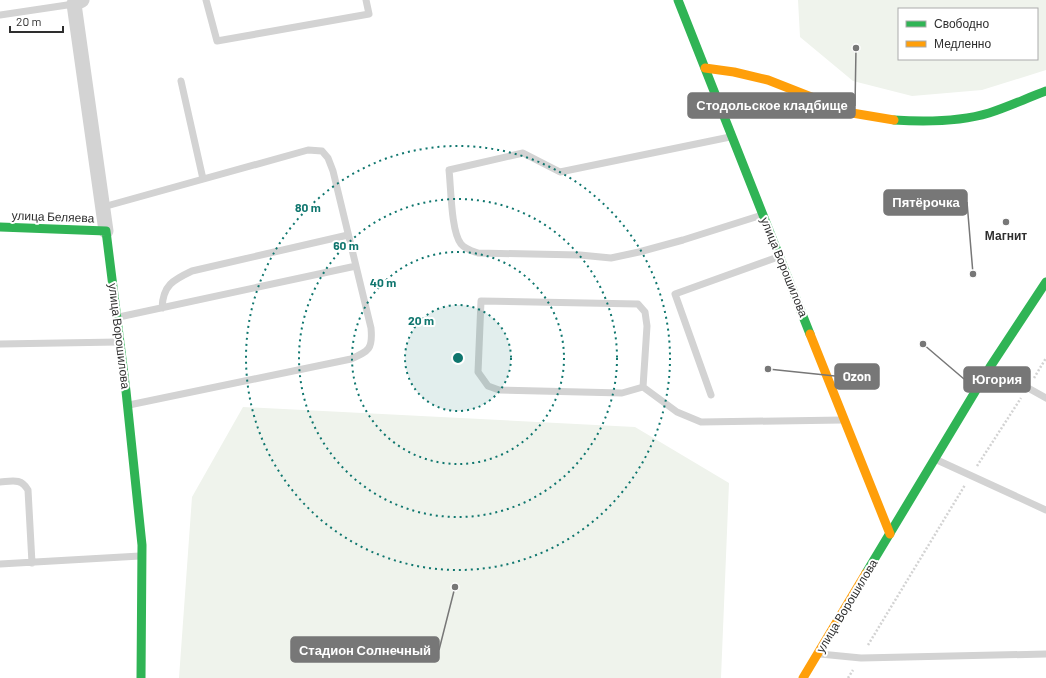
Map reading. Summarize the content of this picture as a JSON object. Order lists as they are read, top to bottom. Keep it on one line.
{"streets":{"street":["улица Беляева","улица Ворошилова"]},"crossings":[["улица Беляева","улица Ворошилова"]],"places":["Стодольское кладбище","Магнит","Пятёрочка","Югория","Ozon","Стадион Солнечный"],"legend":["Свободно","Медленно"],"scale_bar":"20 m","rings":["80 m","60 m","40 m","20 m"]}
